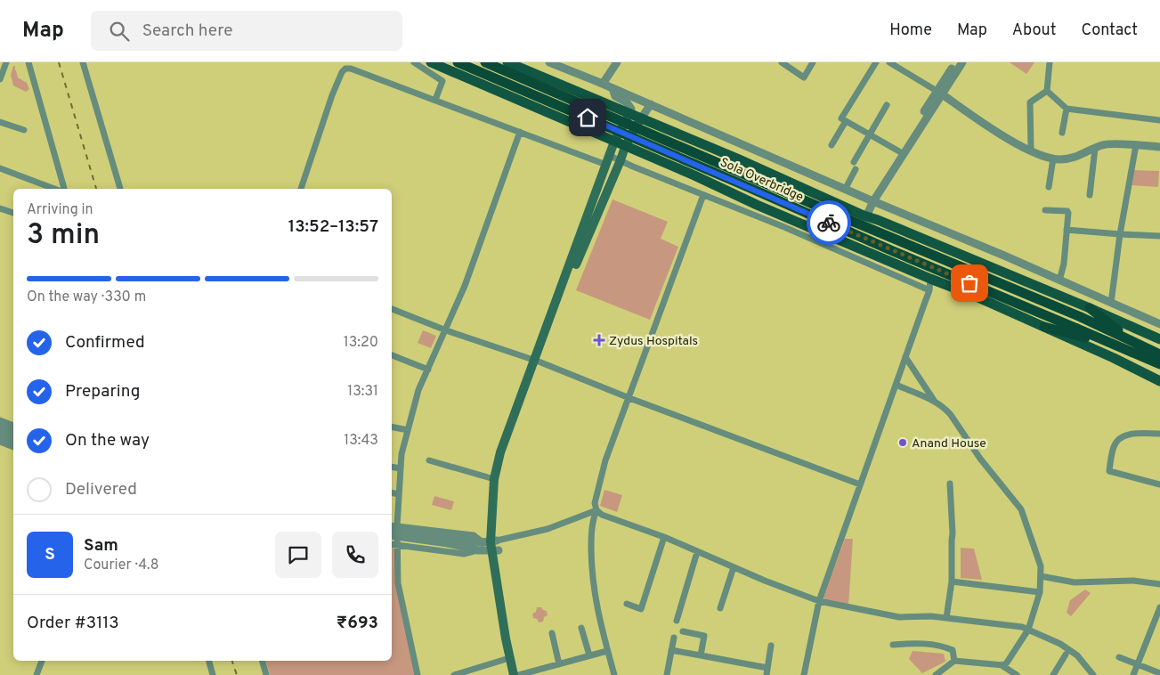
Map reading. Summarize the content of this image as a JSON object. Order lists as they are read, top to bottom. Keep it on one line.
{"streets":{"highway":["Sola Overbridge"]},"places":{"health":["Zydus Hospitals"],"other":["Anand House"]},"page":{"header":"Map","search":"Search here","nav":["Home","Map","About","Contact"],"heading":["3 min","Arriving in","13:52–13:57"],"panel":["Sam","Courier · 4.8","Order #3113","₹693"],"bar":"On the way · 330 m","list":[["Confirmed","13:20"],["Preparing","13:31"],["On the way","13:43"],"Delivered"],"round":"S"}}
